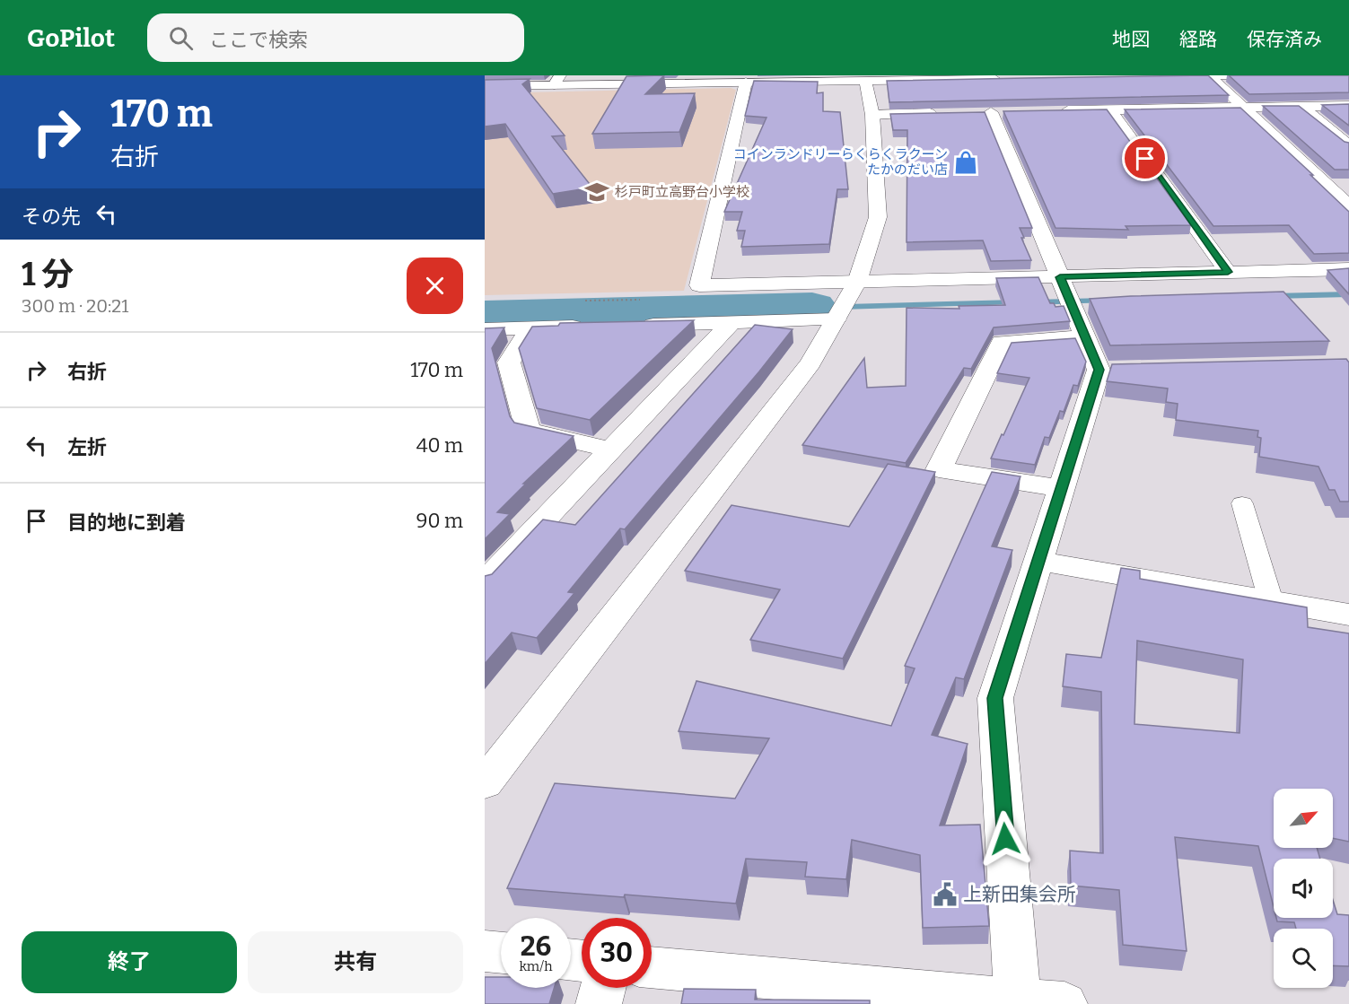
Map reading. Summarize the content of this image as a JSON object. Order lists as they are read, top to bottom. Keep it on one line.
{"places":{"shop":["コインランドリーらくらくラクーン たかのだい店"],"school or university":["杉戸町立高野台小学校"],"public building":["上新田集会所"]},"north":"top right","page":{"header":"GoPilot","search":"ここで検索","nav":["地図","経路","保存済み"],"turn":["170 m","右折"],"then":"その先","heading":["1 分","300 m · 20:21"],"list":[{"name":"右折","value":"170 m"},{"name":"左折","value":"40 m"},{"name":"目的地に到着","value":"90 m"}],"speed":"26 km/h","limit":"30","buttons":["終了","共有"]}}
